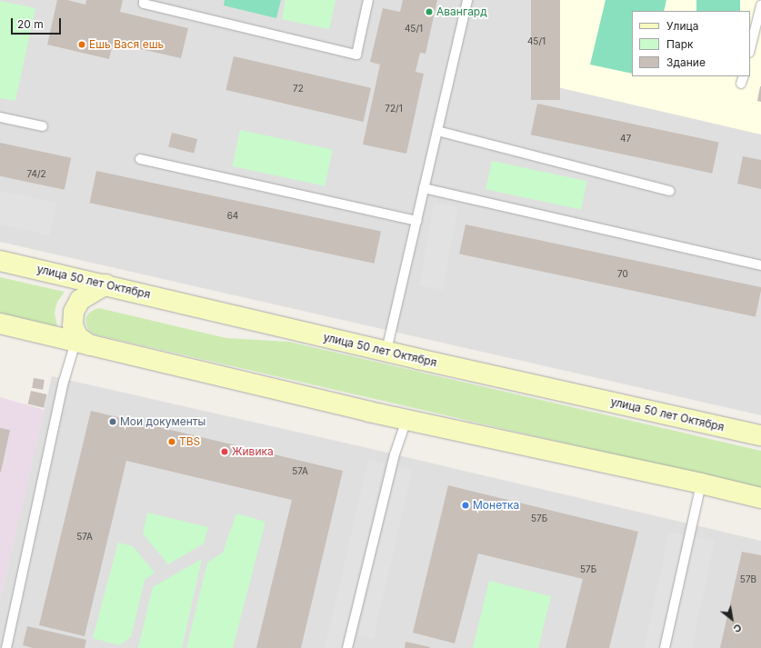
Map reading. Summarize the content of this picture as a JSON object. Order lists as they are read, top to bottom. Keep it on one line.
{"streets":{"main road":["улица 50 лет Октября"]},"places":["Авангард","Ешь Вася ешь","Мои документы","TBS","Живика","Монетка"],"house_numbers":["45/1","45/1","72","72/1","47","74/2","64","70","57А","57Б","57А","57Б","57В"],"legend":["Улица","Парк","Здание"],"scale_bar":"20 m","north":"bottom right"}
